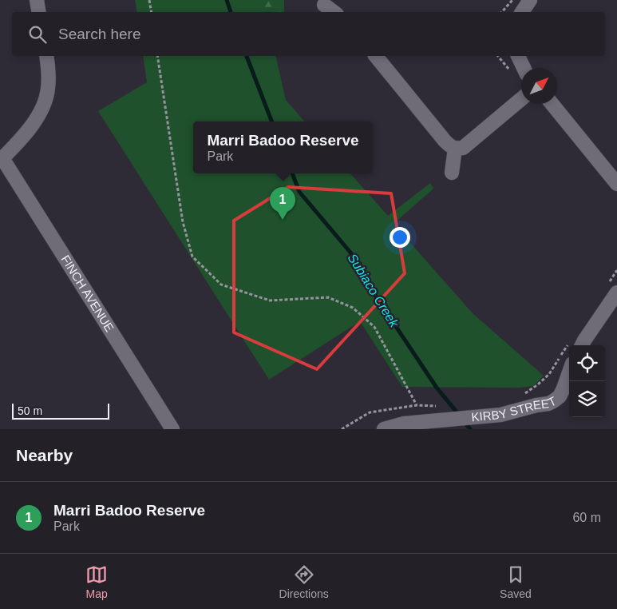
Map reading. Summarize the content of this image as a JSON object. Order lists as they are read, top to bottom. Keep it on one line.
{"streets":{"street":["FINCH AVENUE","KIRBY STREET"]},"water":["Subiaco Creek"],"scale_bar":"50 m","north":"top right","page":{"search":"Search here","popup":["Marri Badoo Reserve","Park"],"pins":"1","scale":"50 m","heading":"Nearby","list":[{"mark":"1","name":"Marri Badoo Reserve","note":"Park","value":"60 m"}],"nav":["Map","Directions","Saved"]}}
